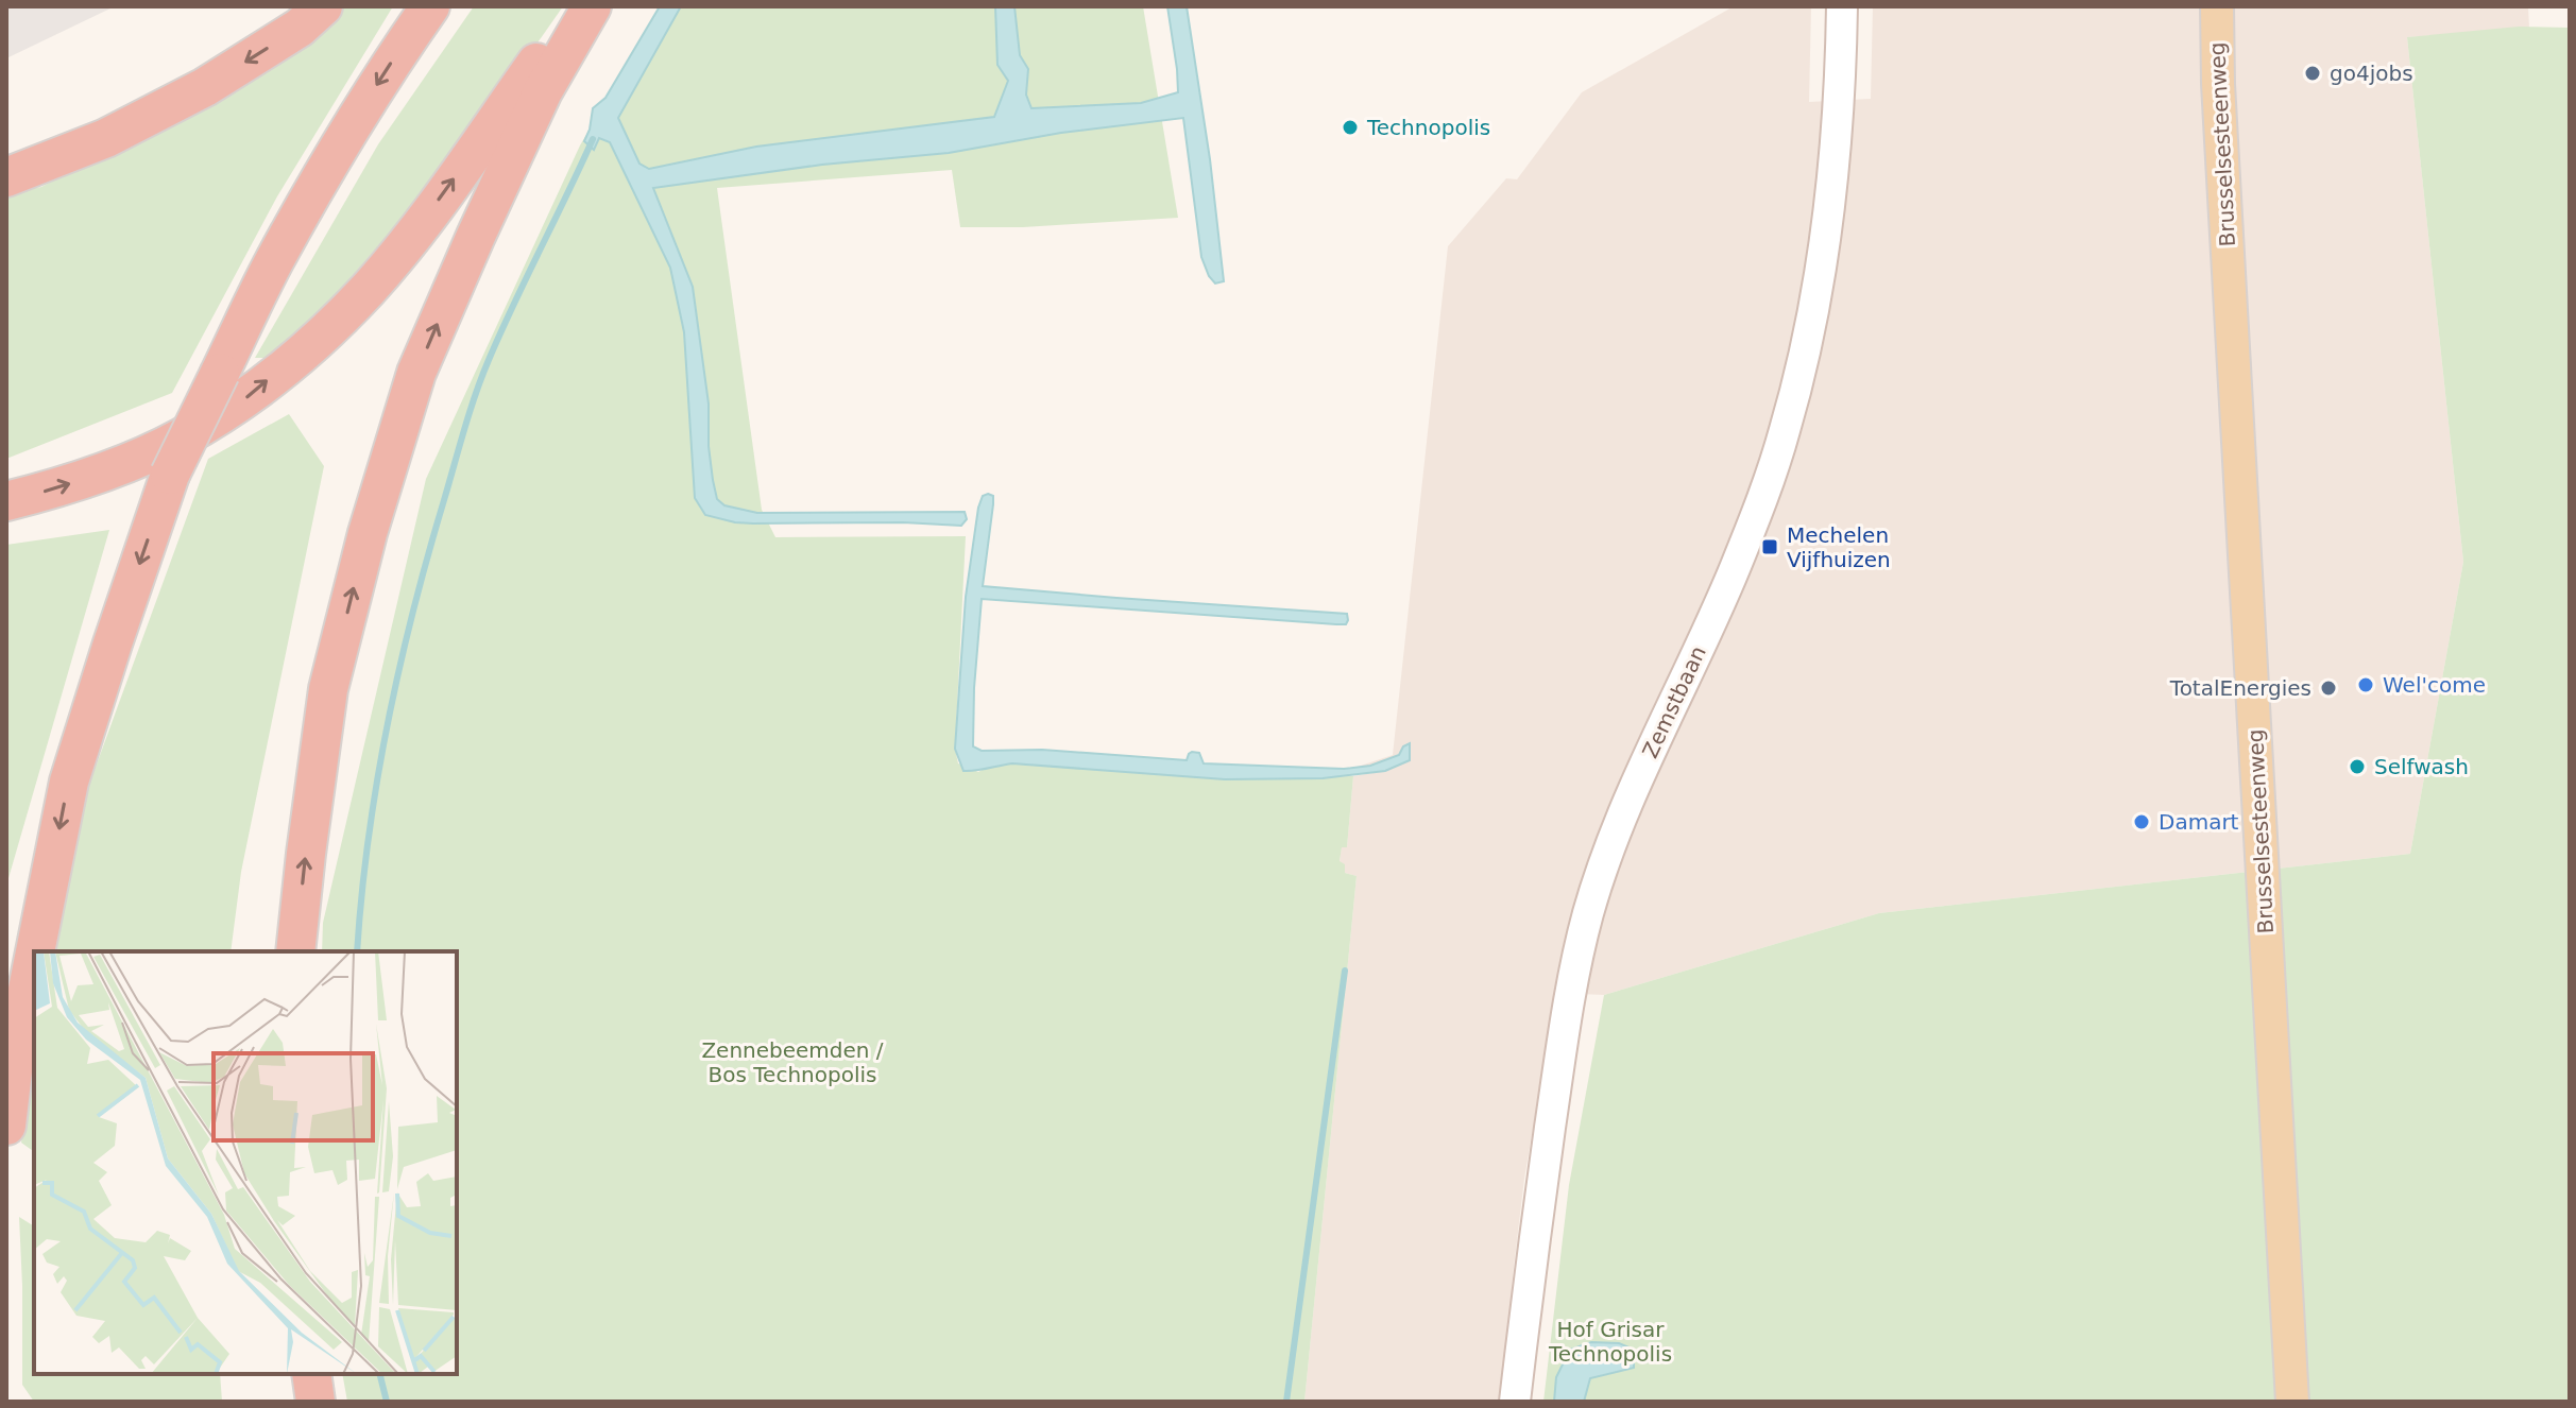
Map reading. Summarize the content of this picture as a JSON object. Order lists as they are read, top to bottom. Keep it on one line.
{"streets":{"main road":["Brusselsesteenweg"],"street":["Zemstbaan"]},"parks":["Zennebeemden / Bos Technopolis","Hof Grisar Technopolis"],"places":{"other":["go4jobs","Technopolis","Wel'come","TotalEnergies","Selfwash","Damart"],"transit":["Mechelen Vijfhuizen"]}}
